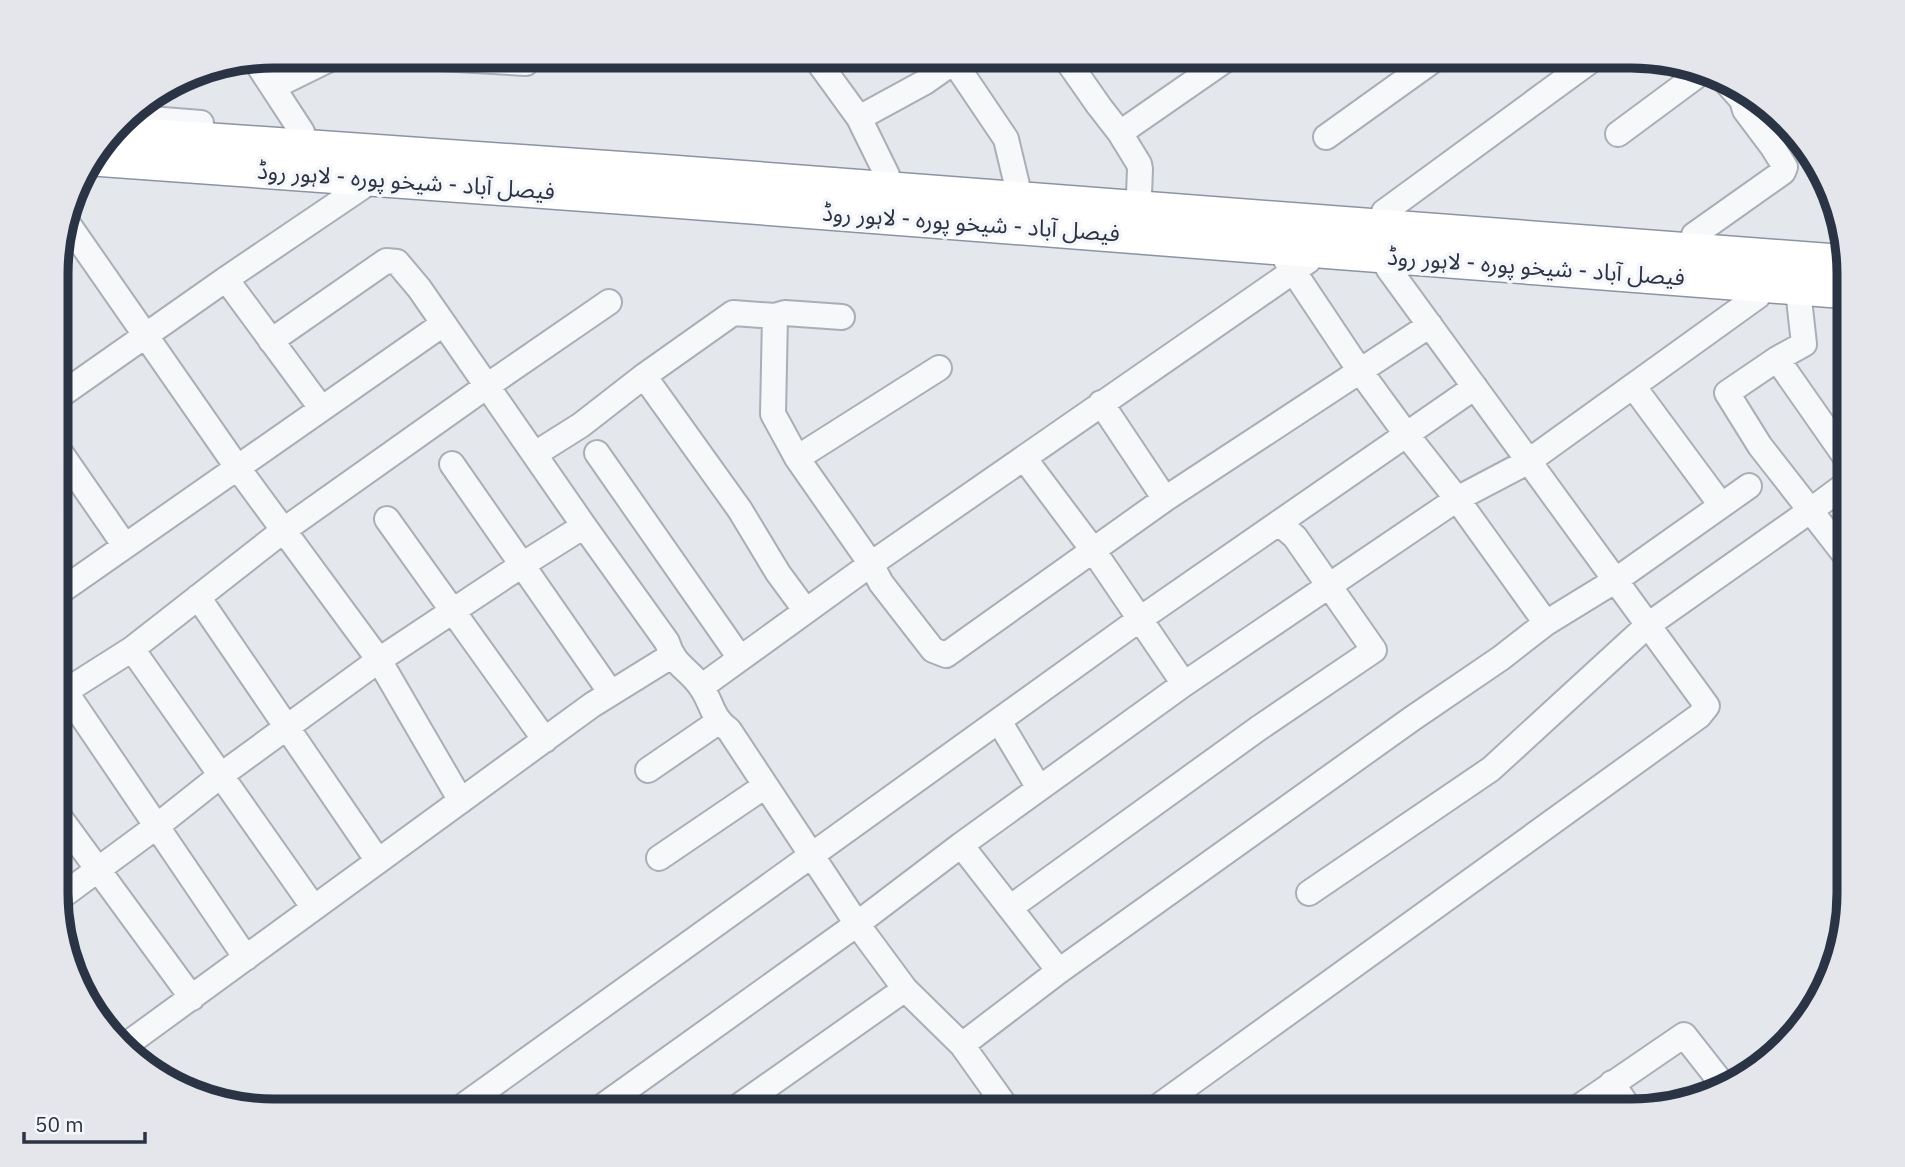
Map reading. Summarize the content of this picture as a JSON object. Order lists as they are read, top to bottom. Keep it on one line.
{"streets":{"highway":["فیصل آباد - شیخو پورہ - لاہور روڈ"]},"scale_bar":"50 m"}
